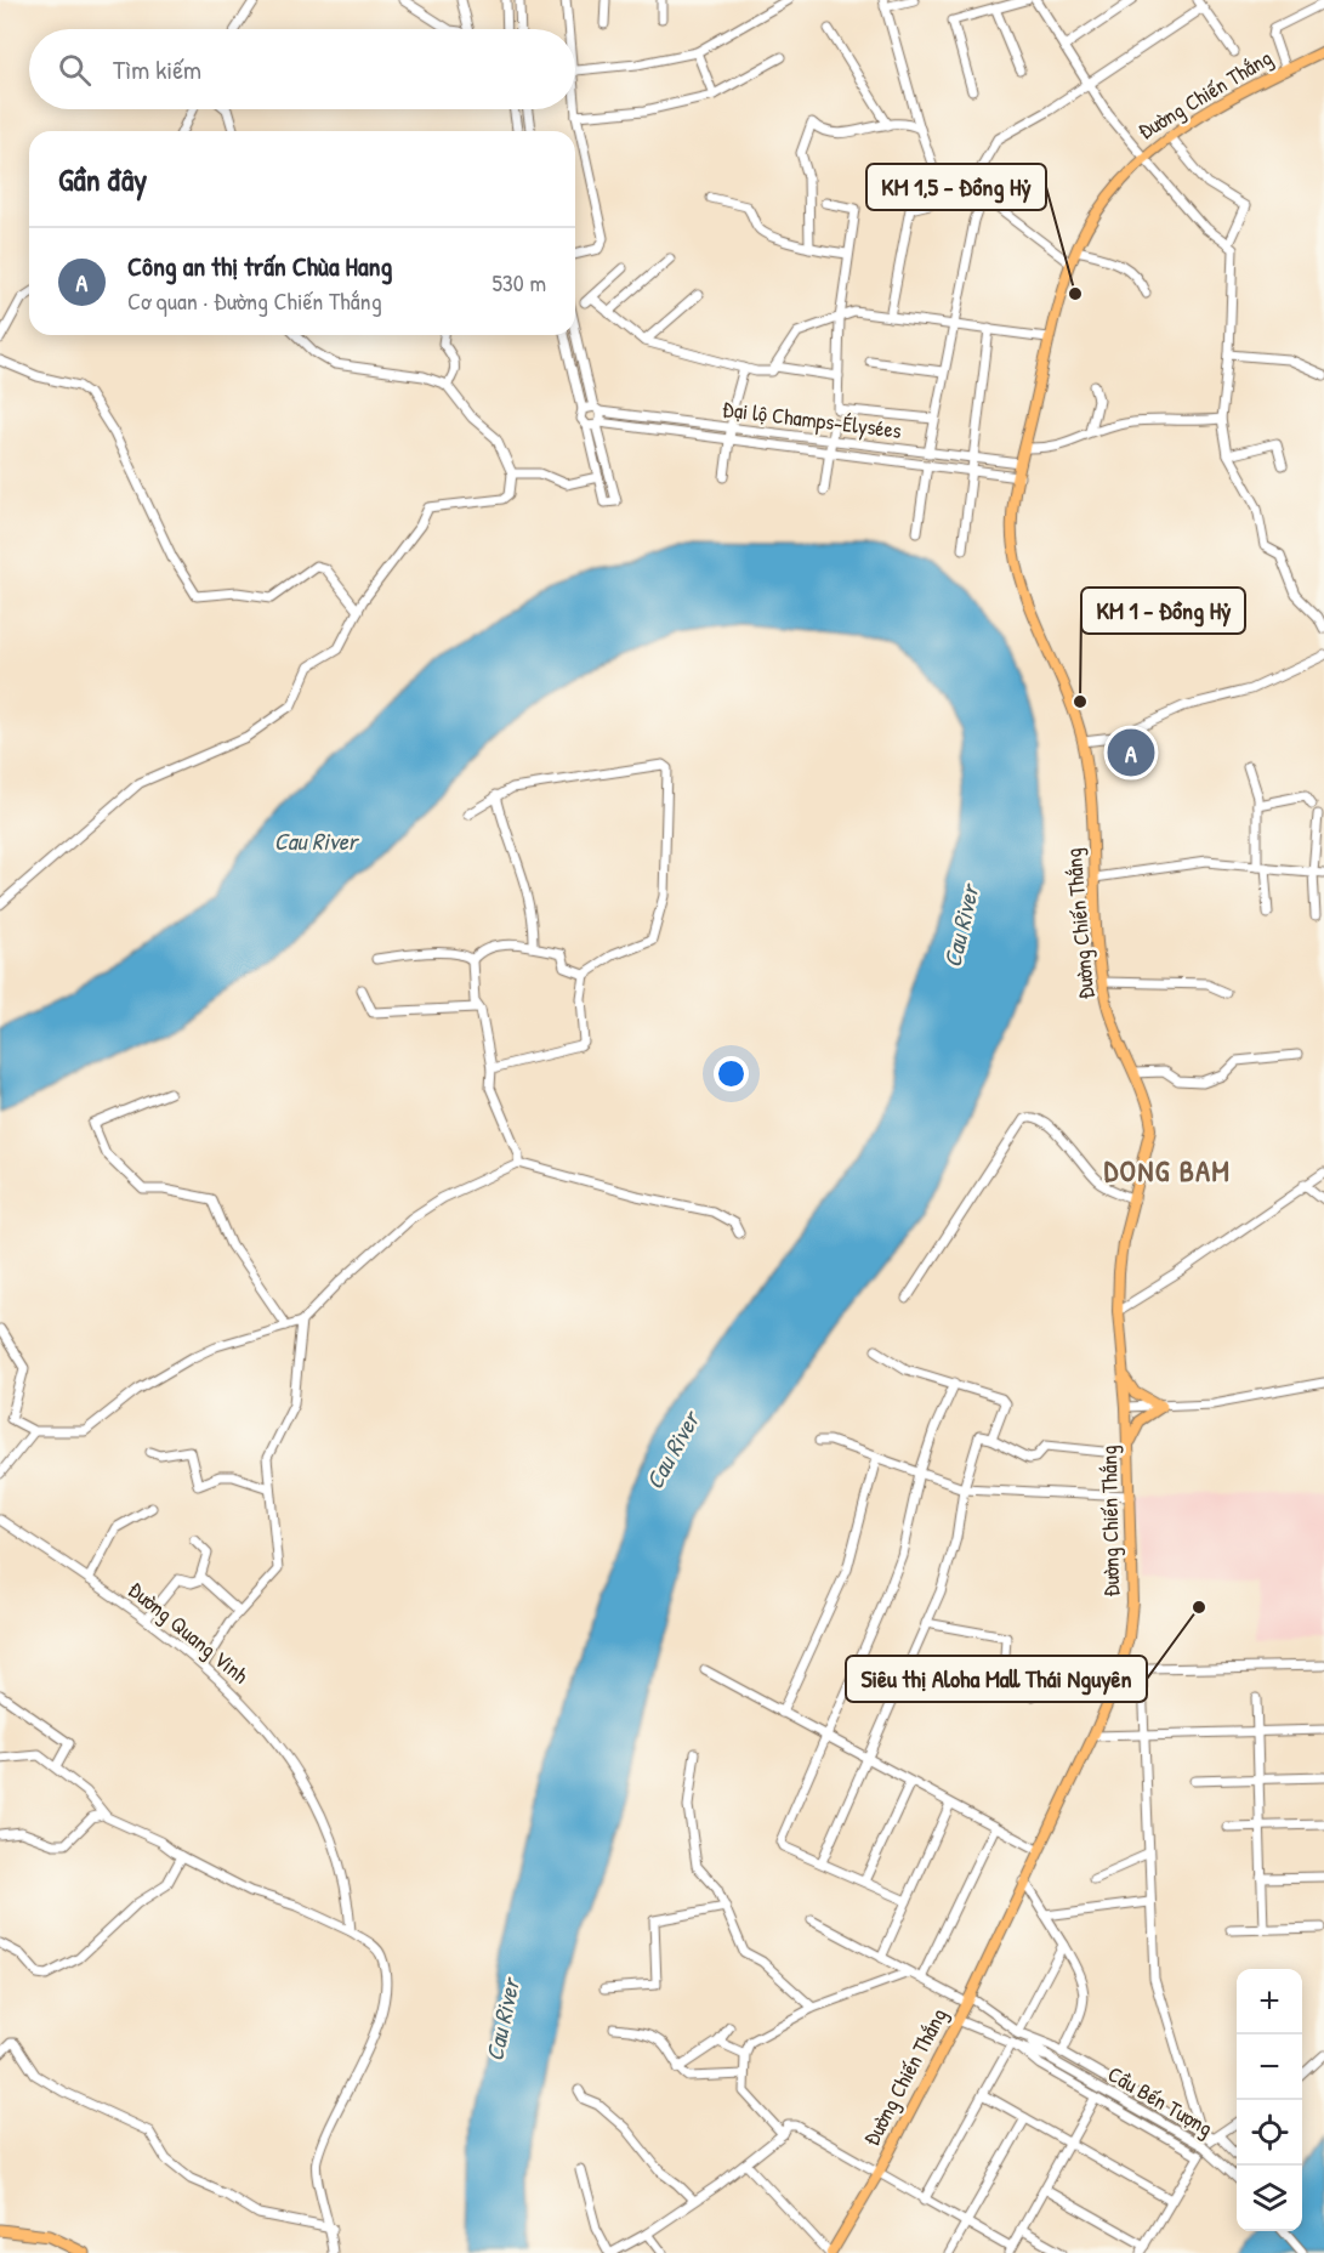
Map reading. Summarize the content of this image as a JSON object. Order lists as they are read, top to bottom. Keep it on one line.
{"streets":{"main road":["Đường Chiến Thắng"],"street":["Đại lộ Champs-Élysées","Đường Quang Vinh","Cầu Bến Tượng"]},"crossings":[["Đường Chiến Thắng","Đại lộ Champs-Élysées"]],"districts":["DONG BAM"],"water":["Cau River"],"places":["KM 1,5 - Đồng Hỷ","KM 1 - Đồng Hỷ","Siêu thị Aloha Mall Thái Nguyên"],"page":{"search":"Tìm kiếm","heading":"Gần đây","list":[{"mark":"A","name":"Công an thị trấn Chùa Hang","note":"Cơ quan · Đường Chiến Thắng","value":"530 m"}],"pins":"A","map_buttons":["+","−"]}}
